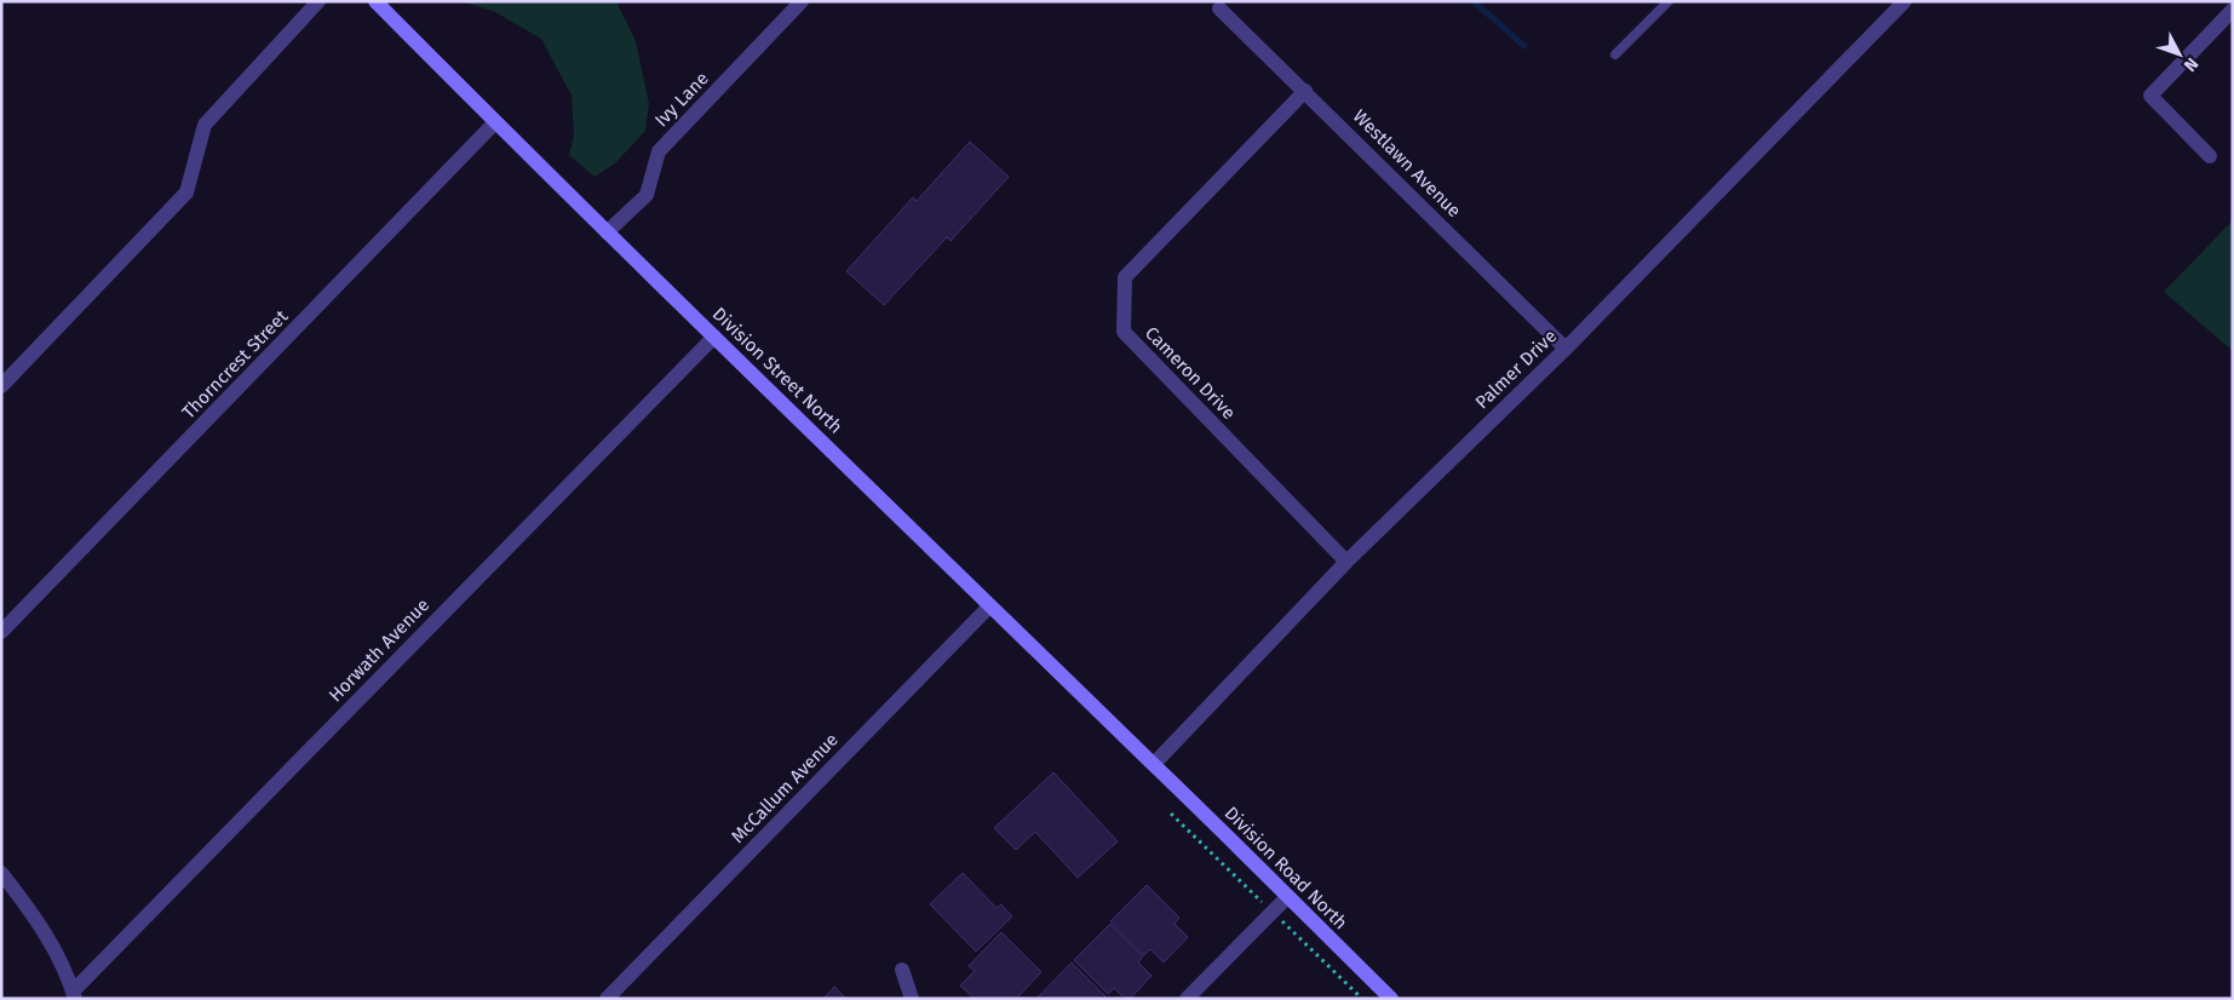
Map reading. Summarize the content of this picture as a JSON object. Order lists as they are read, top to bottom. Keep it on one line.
{"streets":{"main road":["Division Street North","Division Road North"],"street":["Ivy Lane","Westlawn Avenue","Thorncrest Street","Palmer Drive","Cameron Drive","Horwath Avenue","McCallum Avenue"]},"crossings":[["Ivy Lane","Division Street North"],["Westlawn Avenue","Palmer Drive"],["Westlawn Avenue","Cameron Drive"],["Thorncrest Street","Division Street North"],["Palmer Drive","Division Street North"],["Palmer Drive","Cameron Drive"],["Palmer Drive","Division Road North"],["Division Street North","Horwath Avenue"],["Division Street North","McCallum Avenue"],["Division Street North","Division Road North"]],"north":"bottom right"}
